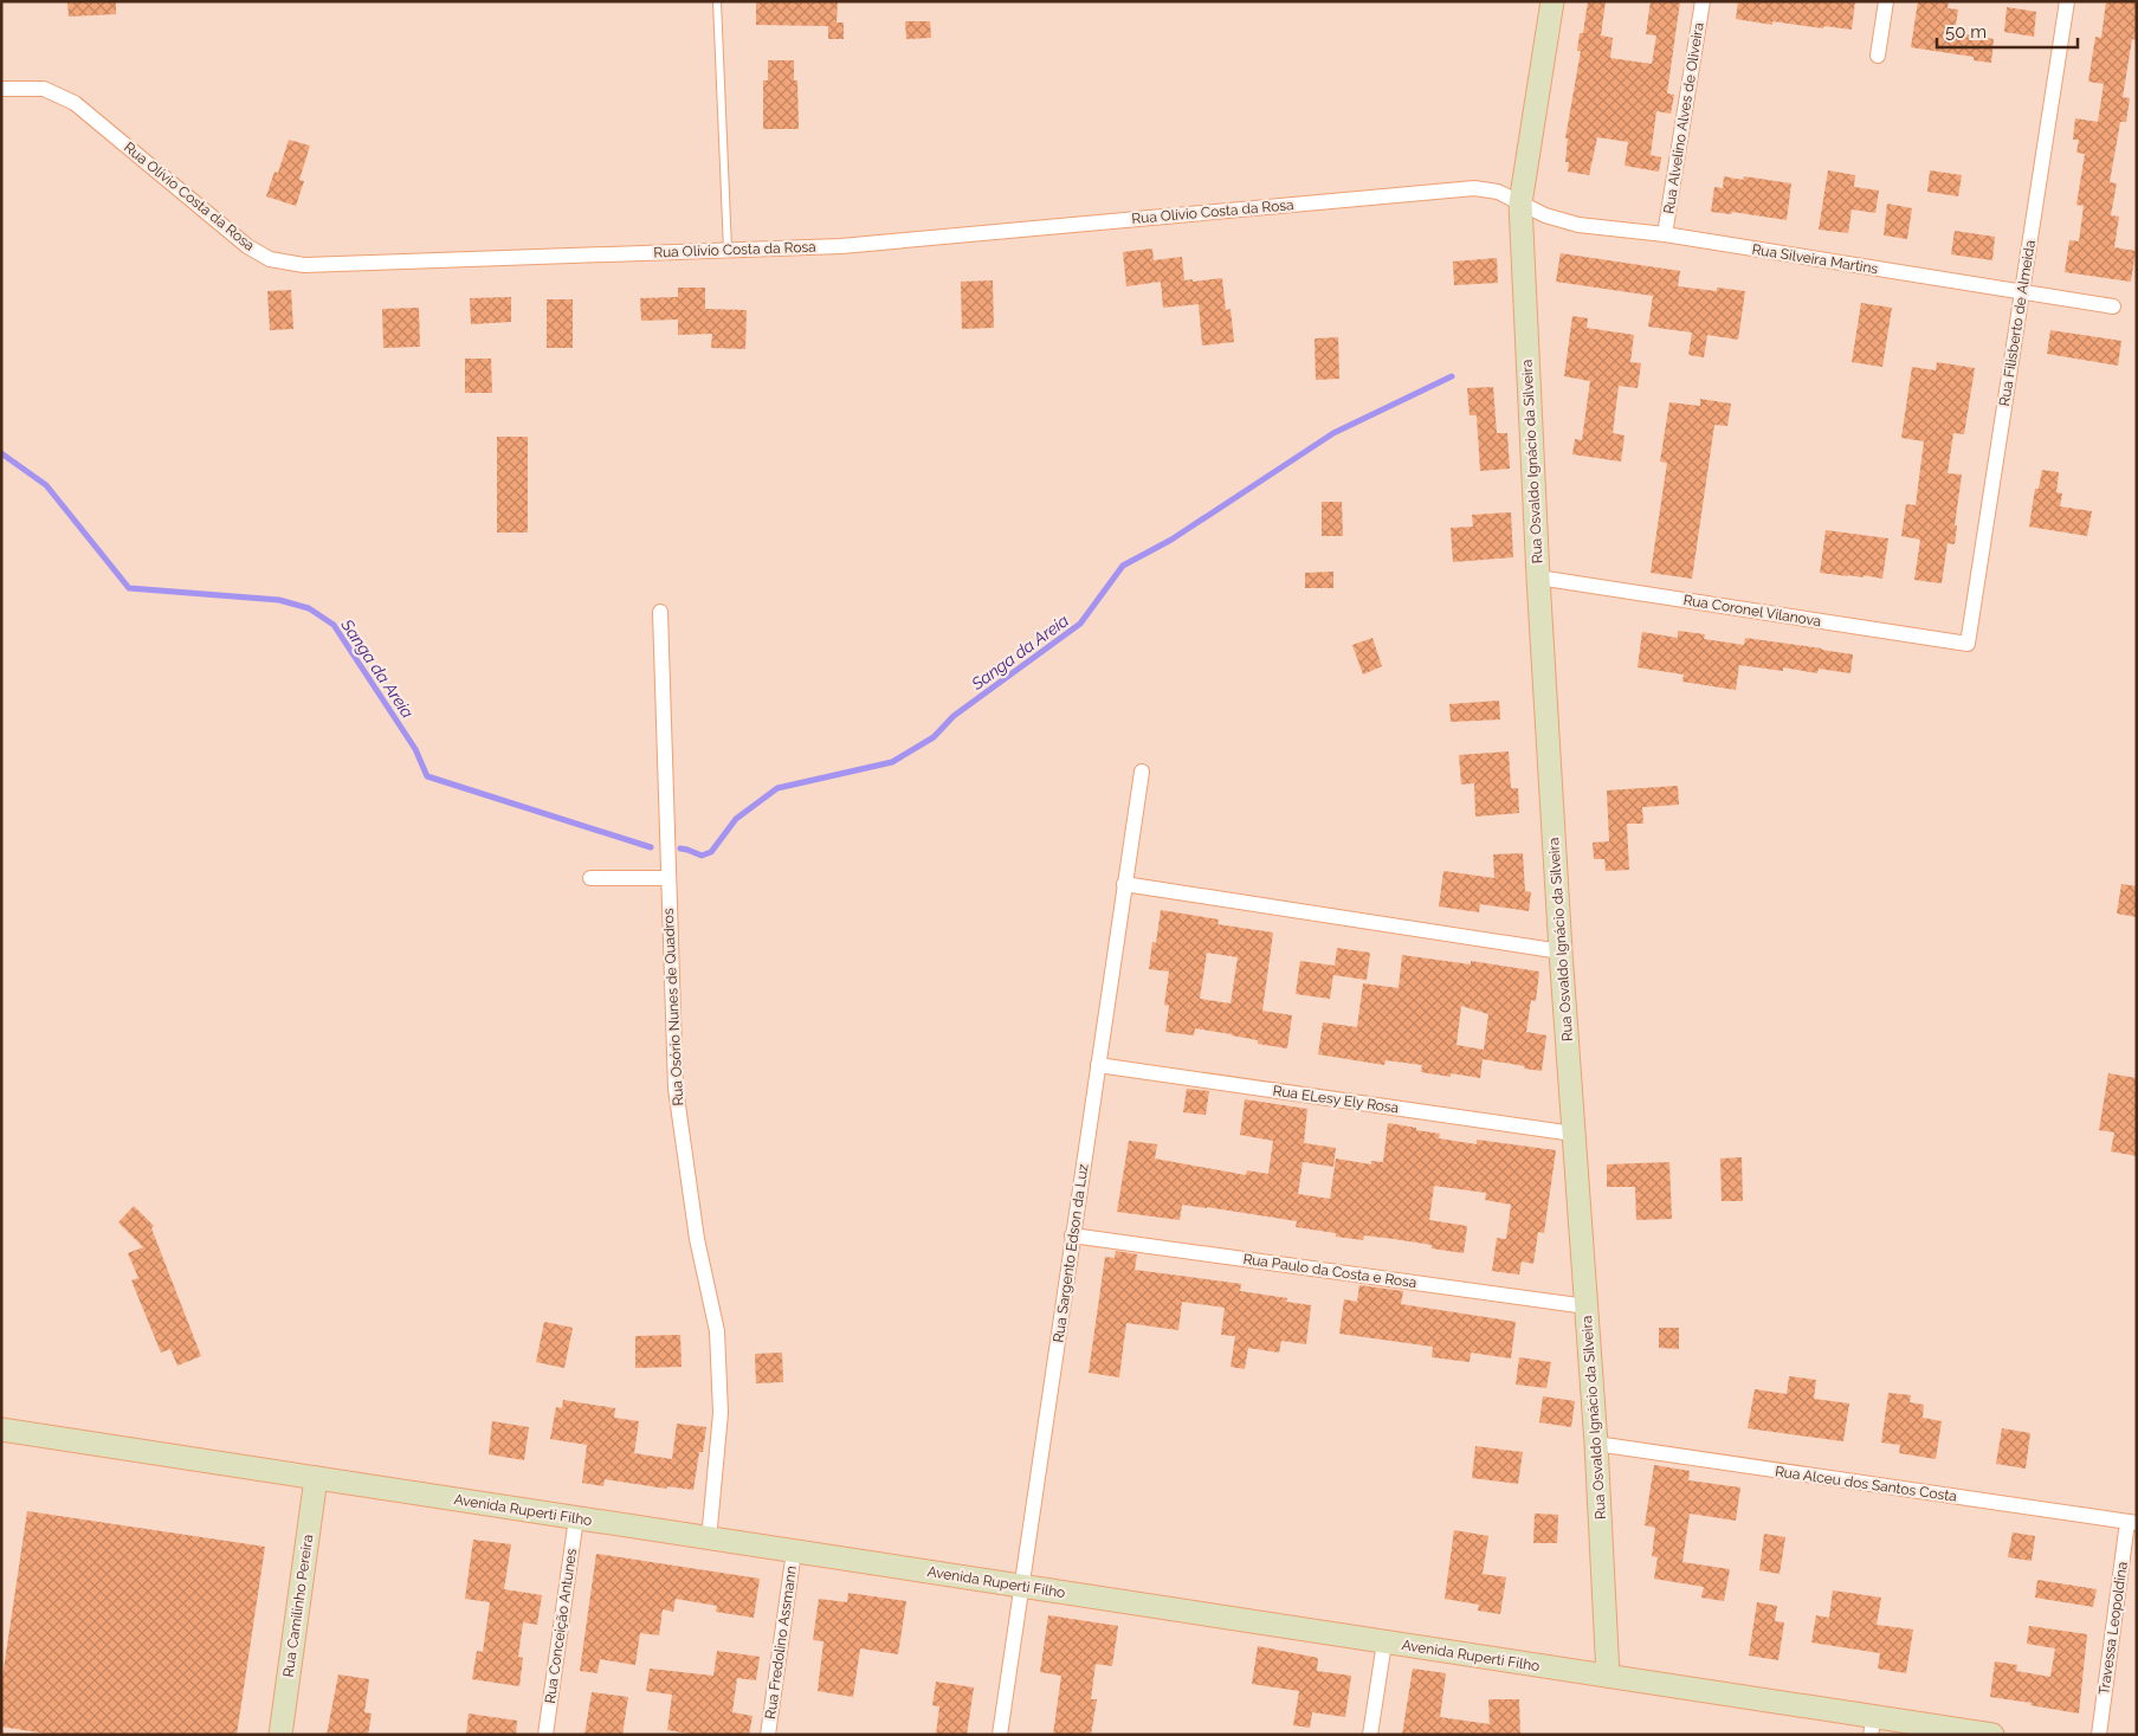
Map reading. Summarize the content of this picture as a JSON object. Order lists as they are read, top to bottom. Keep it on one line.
{"streets":{"main road":["Rua Osvaldo Ignácio da Silveira","Avenida Ruperti Filho","Rua Camilinho Pereira"],"street":["Rua Alvelino Alves de Oliveira","Rua Olívio Costa da Rosa","Rua Silveira Martins","Rua Filisberto de Almeida","Rua Coronel Vilanova","Rua Osório Nunes de Quadros","Rua ELesy Ely Rosa","Rua Sargento Edson da Luz","Rua Paulo da Costa e Rosa","Rua Alceu dos Santos Costa","Rua Conceição Antunes","Travessa Leopoldina","Rua Fredolino Assmann"]},"crossings":[["Rua Alvelino Alves de Oliveira","Rua Silveira Martins"],["Rua Olívio Costa da Rosa","Rua Silveira Martins"],["Rua Olívio Costa da Rosa","Rua Osvaldo Ignácio da Silveira"],["Rua Silveira Martins","Rua Filisberto de Almeida"],["Rua Silveira Martins","Rua Osvaldo Ignácio da Silveira"],["Rua Filisberto de Almeida","Rua Coronel Vilanova"],["Rua Osvaldo Ignácio da Silveira","Rua Coronel Vilanova"],["Rua Osvaldo Ignácio da Silveira","Rua ELesy Ely Rosa"],["Rua Osvaldo Ignácio da Silveira","Rua Paulo da Costa e Rosa"],["Rua Osvaldo Ignácio da Silveira","Rua Alceu dos Santos Costa"],["Rua Osvaldo Ignácio da Silveira","Avenida Ruperti Filho"],["Rua Osório Nunes de Quadros","Avenida Ruperti Filho"],["Rua ELesy Ely Rosa","Rua Sargento Edson da Luz"],["Rua Sargento Edson da Luz","Rua Paulo da Costa e Rosa"],["Rua Sargento Edson da Luz","Avenida Ruperti Filho"],["Rua Alceu dos Santos Costa","Travessa Leopoldina"],["Avenida Ruperti Filho","Rua Camilinho Pereira"],["Avenida Ruperti Filho","Rua Conceição Antunes"],["Avenida Ruperti Filho","Rua Fredolino Assmann"]],"water":["Sanga da Areia"],"scale_bar":"50 m"}
